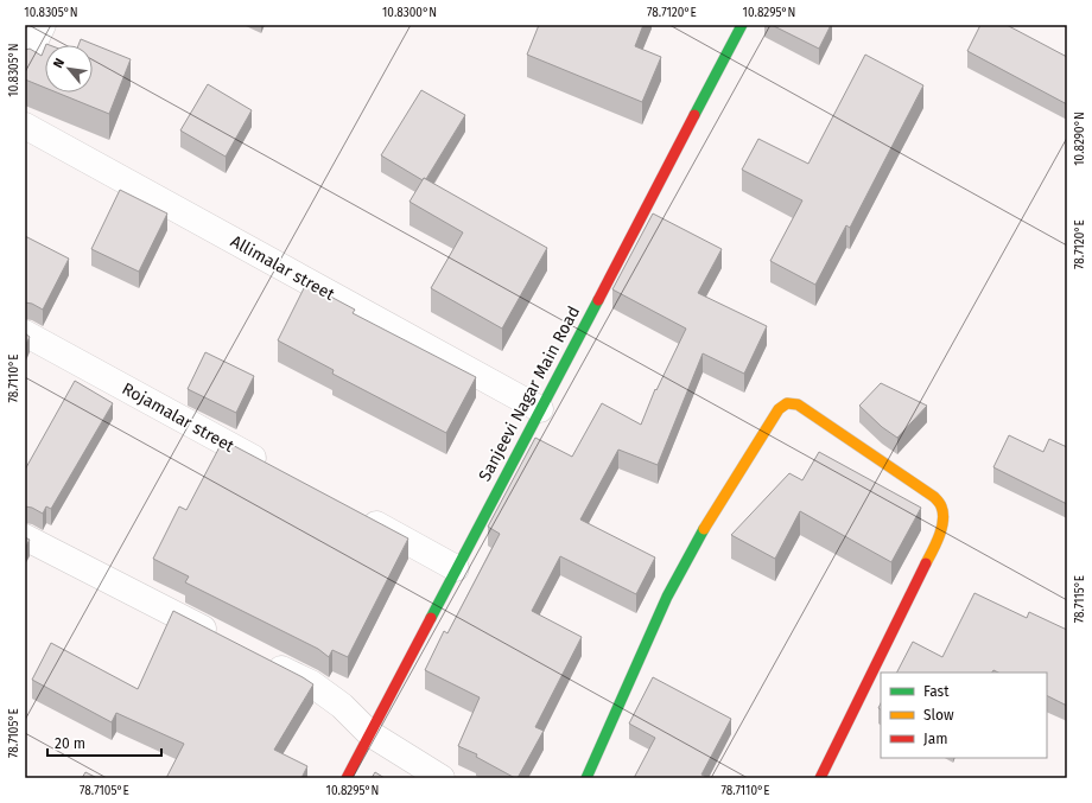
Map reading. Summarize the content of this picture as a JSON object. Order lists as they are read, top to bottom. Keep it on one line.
{"streets":{"street":["Allimalar street","Sanjeevi Nagar Main Road","Rojamalar street"]},"crossings":[["Allimalar street","Sanjeevi Nagar Main Road"]],"legend":["Fast","Slow","Jam"],"scale_bar":"20 m","north":"top left","coordinates":["10.8305°N","10.8300°N","78.7120°E","10.8295°N","10.8290°N","78.7110°E","78.7115°E","78.7105°E"]}
